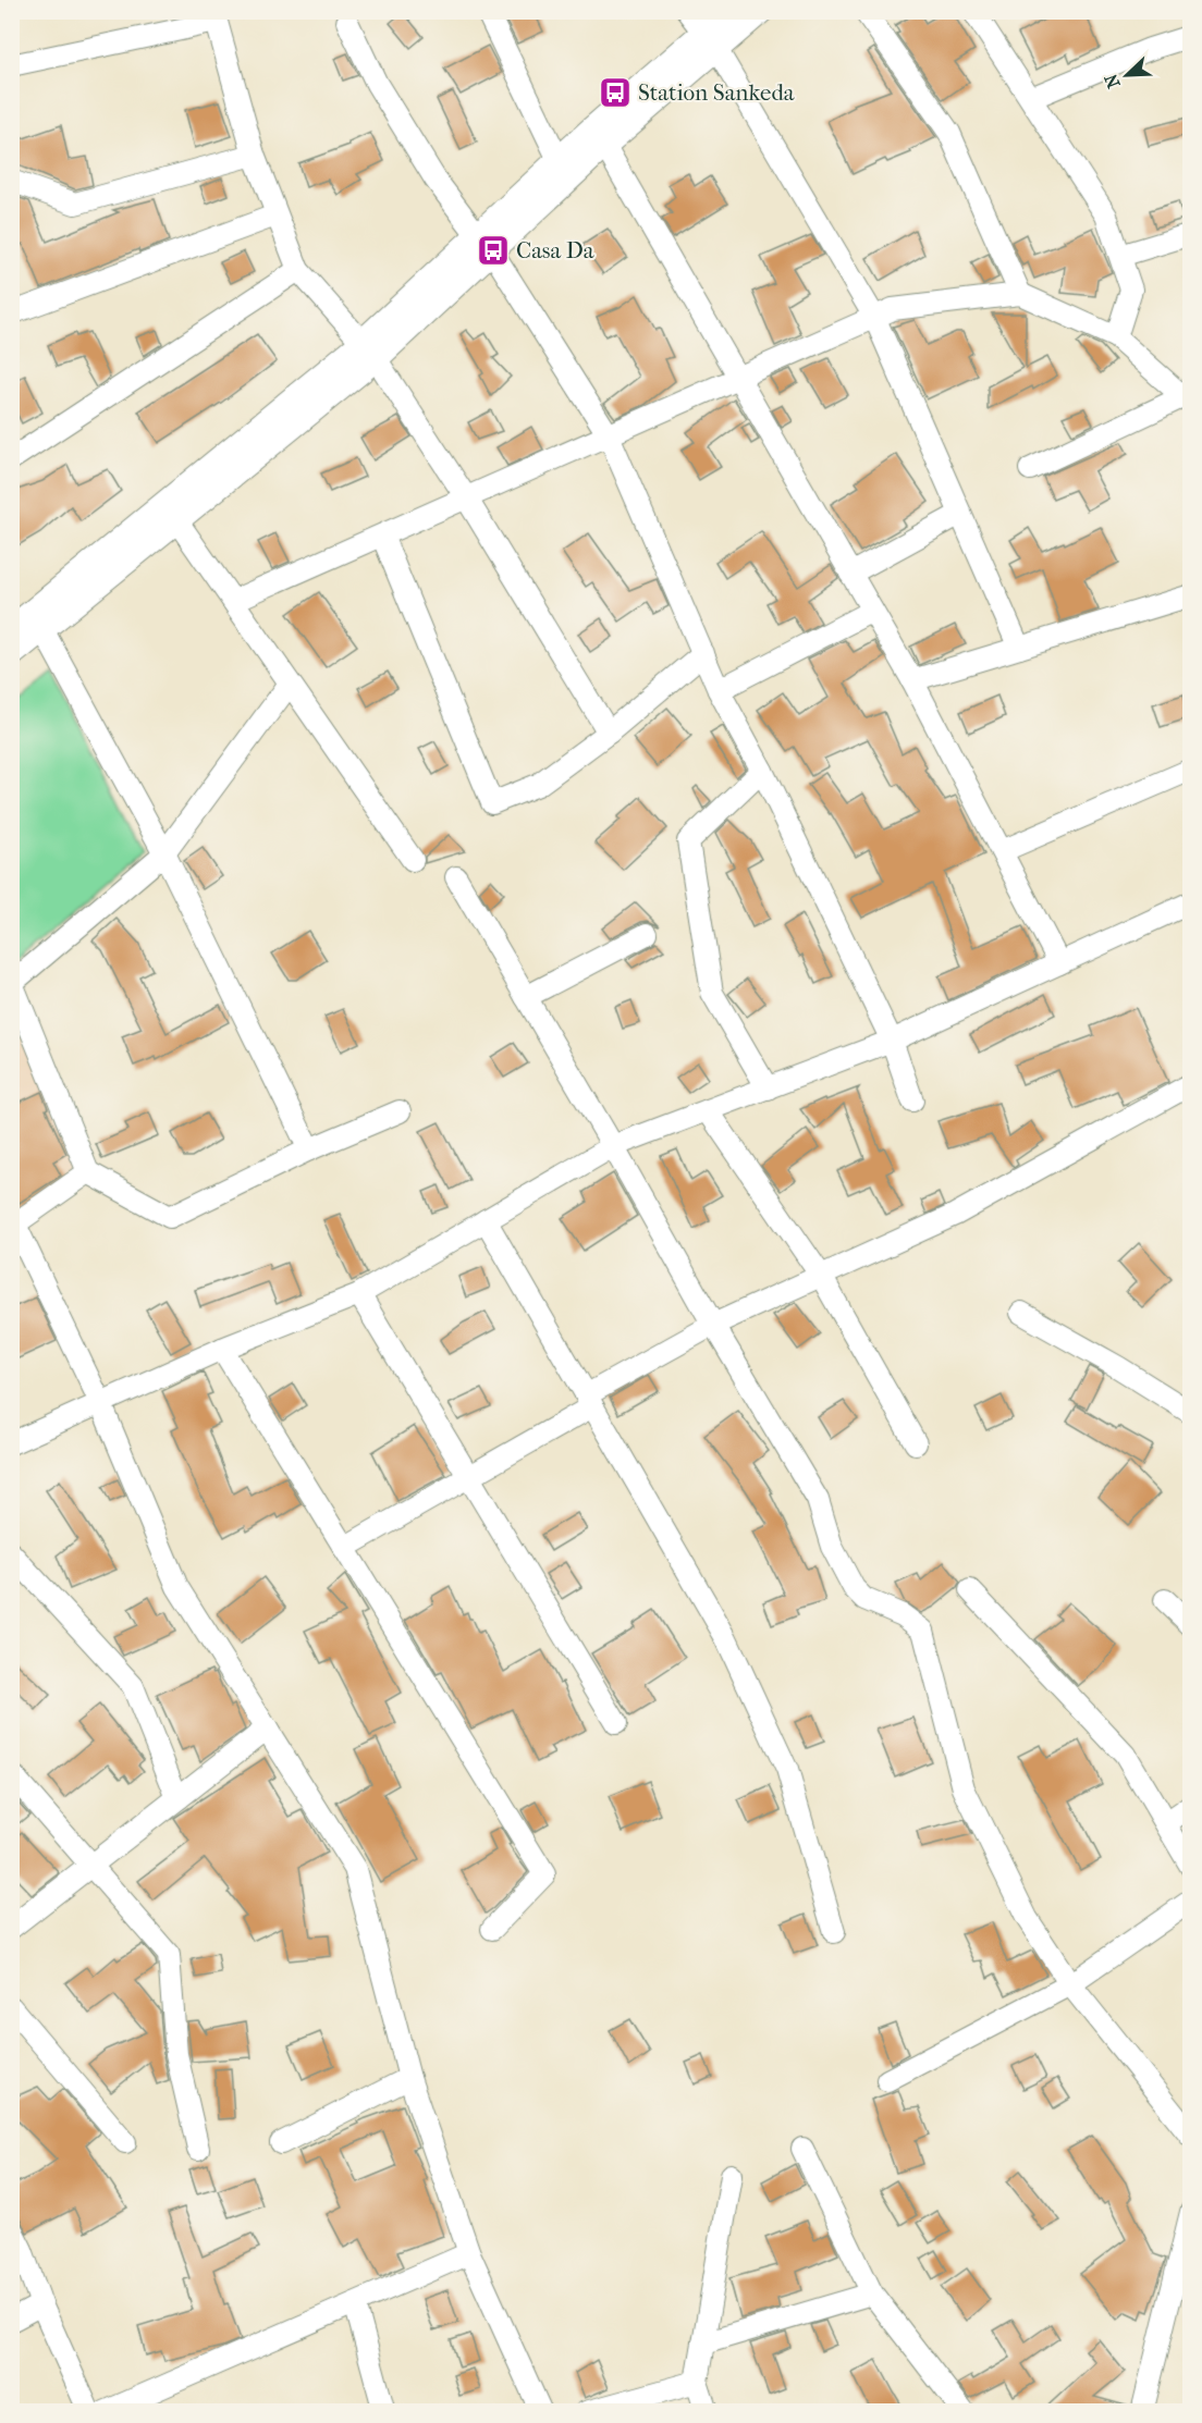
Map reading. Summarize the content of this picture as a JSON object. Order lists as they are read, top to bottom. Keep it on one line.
{"places":{"bus stop":["Station Sankeda","Casa Da"]},"north":"bottom left"}
